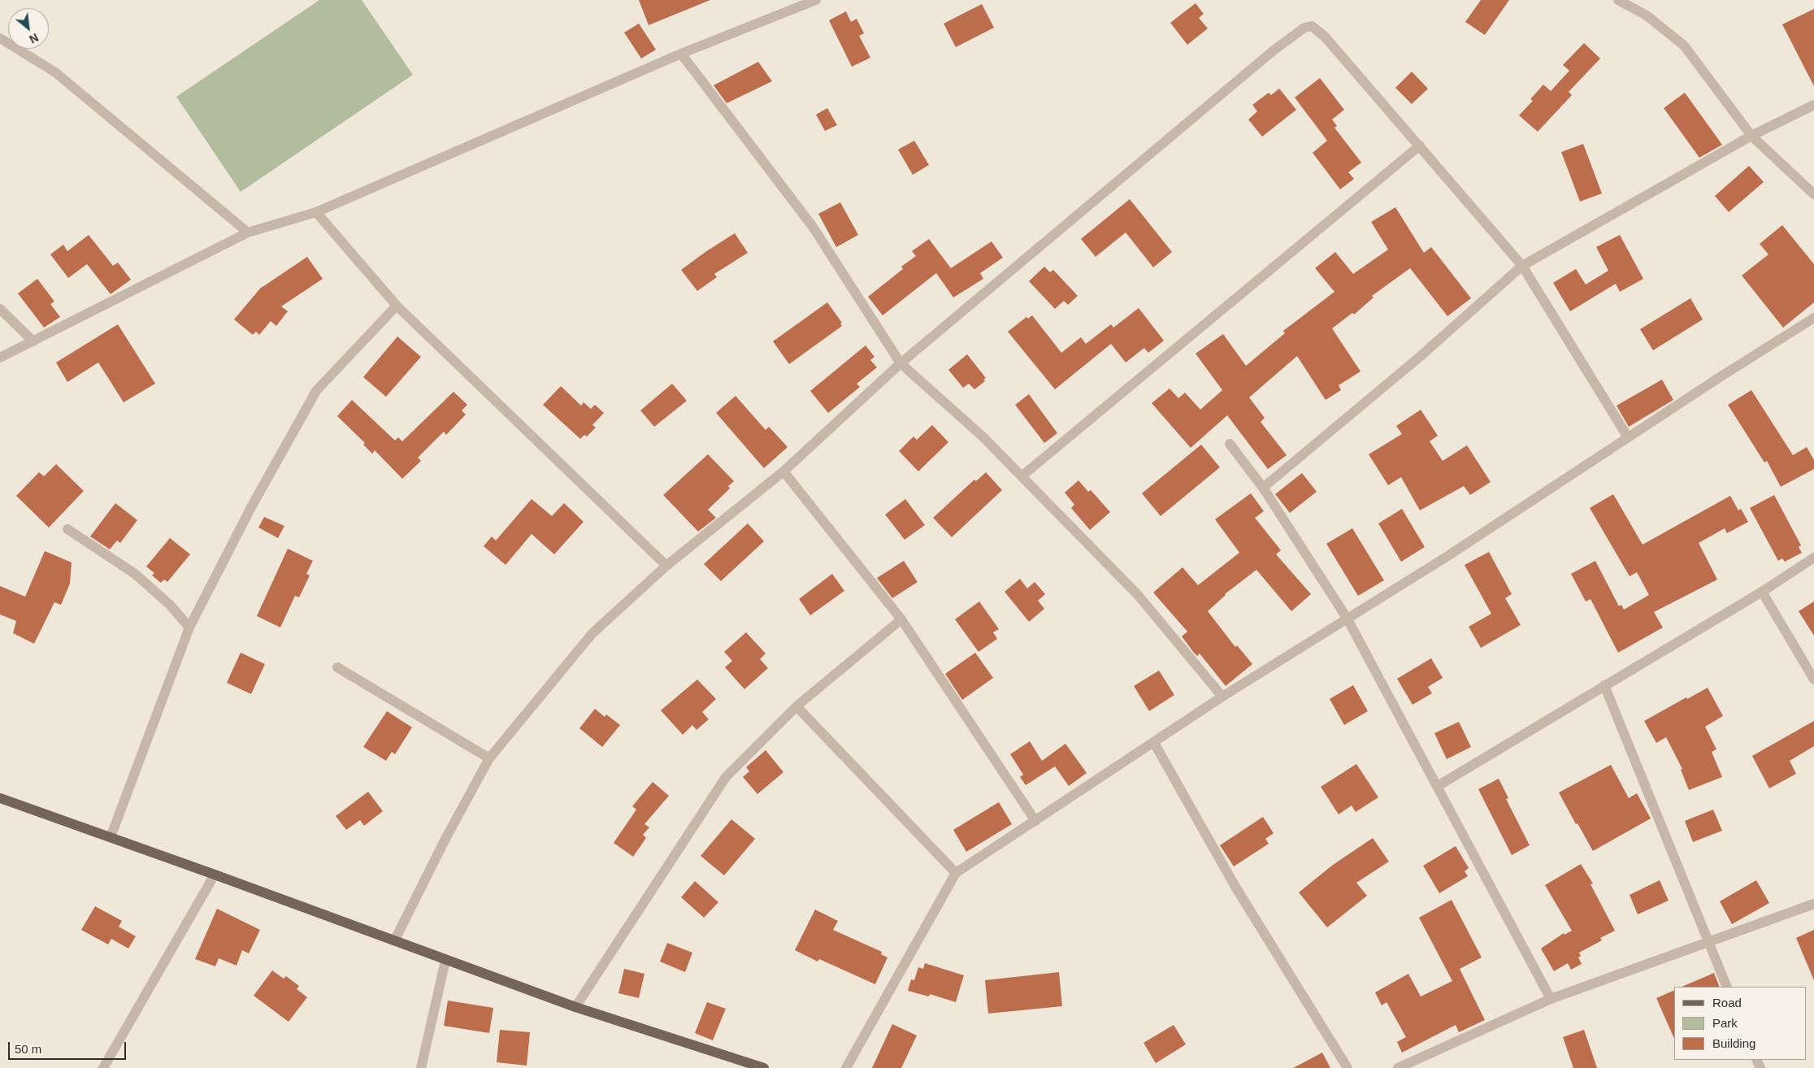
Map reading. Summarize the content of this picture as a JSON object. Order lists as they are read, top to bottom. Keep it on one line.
{"legend":["Road","Park","Building"],"scale_bar":"50 m","north":"bottom right"}
